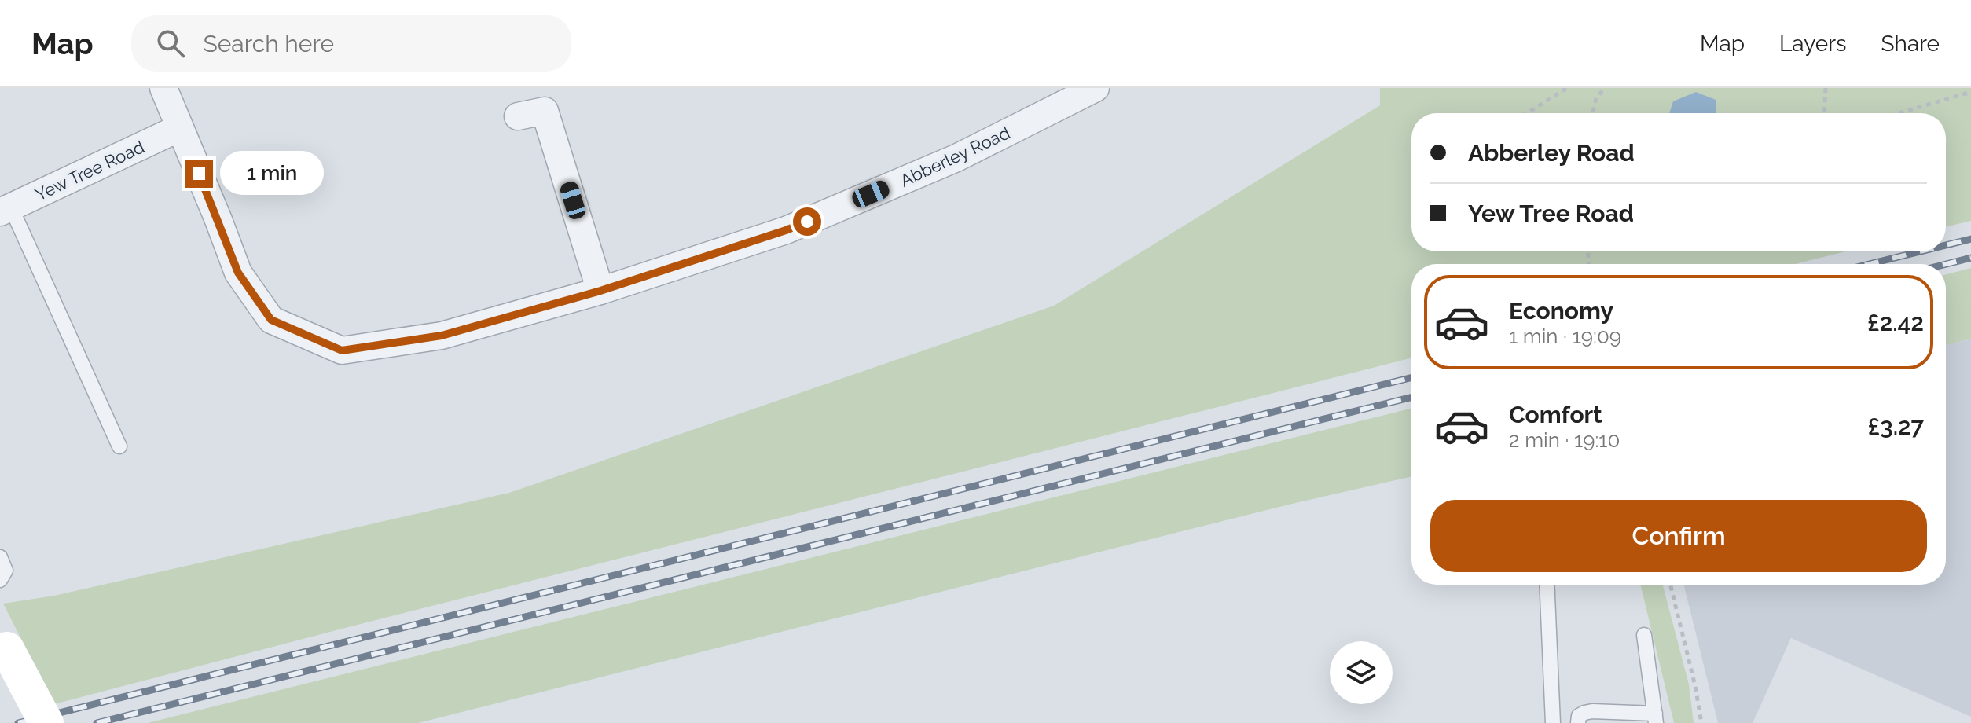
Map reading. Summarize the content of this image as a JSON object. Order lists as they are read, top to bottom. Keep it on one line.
{"streets":{"street":["Abberley Road","Yew Tree Road"]},"crossings":[["Abberley Road","Yew Tree Road"]],"page":{"header":"Map","search":"Search here","nav":["Map","Layers","Share"],"banner":["Abberley Road","Yew Tree Road"],"bubble":"1 min","list":[{"name":"Economy","note":"1 min · 19:09","value":"£2.42"},{"name":"Comfort","note":"2 min · 19:10","value":"£3.27"}],"buttons":"Confirm"}}
